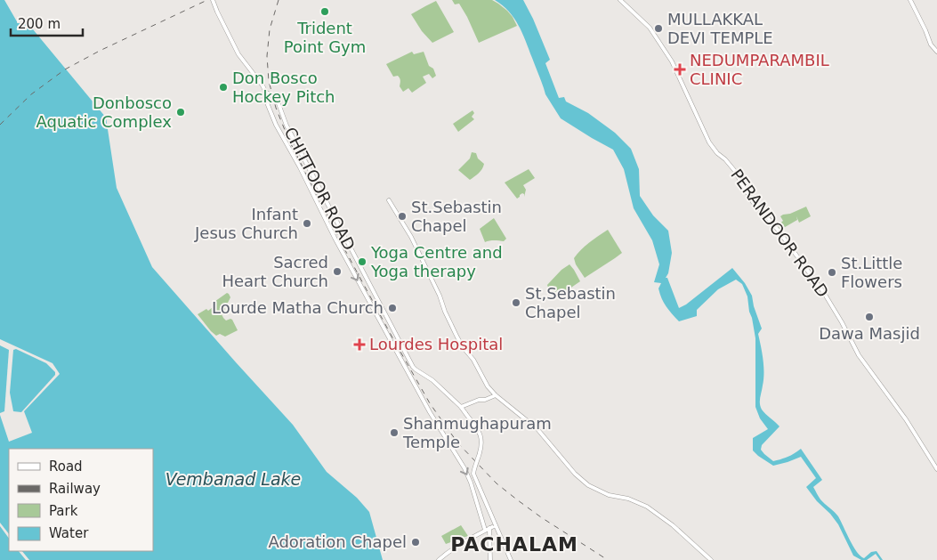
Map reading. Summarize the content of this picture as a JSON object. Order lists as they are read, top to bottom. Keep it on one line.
{"streets":{"main road":["CHITTOOR ROAD","PERANDOOR ROAD"]},"districts":["PACHALAM"],"water":["Vembanad Lake"],"places":{"other":["Trident Point Gym","MULLAKKAL DEVI TEMPLE","Don Bosco Hockey Pitch","Donbosco Aquatic Complex","St.Sebastin Chapel","Infant Jesus Church","Yoga Centre and Yoga therapy","Sacred Heart Church","St.Little Flowers","St,Sebastin Chapel","Lourde Matha Church","Dawa Masjid","Shanmughapuram Temple","Adoration Chapel"],"health":["NEDUMPARAMBIL CLINIC","Lourdes Hospital"]},"legend":["Road","Railway","Park","Water"],"scale_bar":"200 m"}
